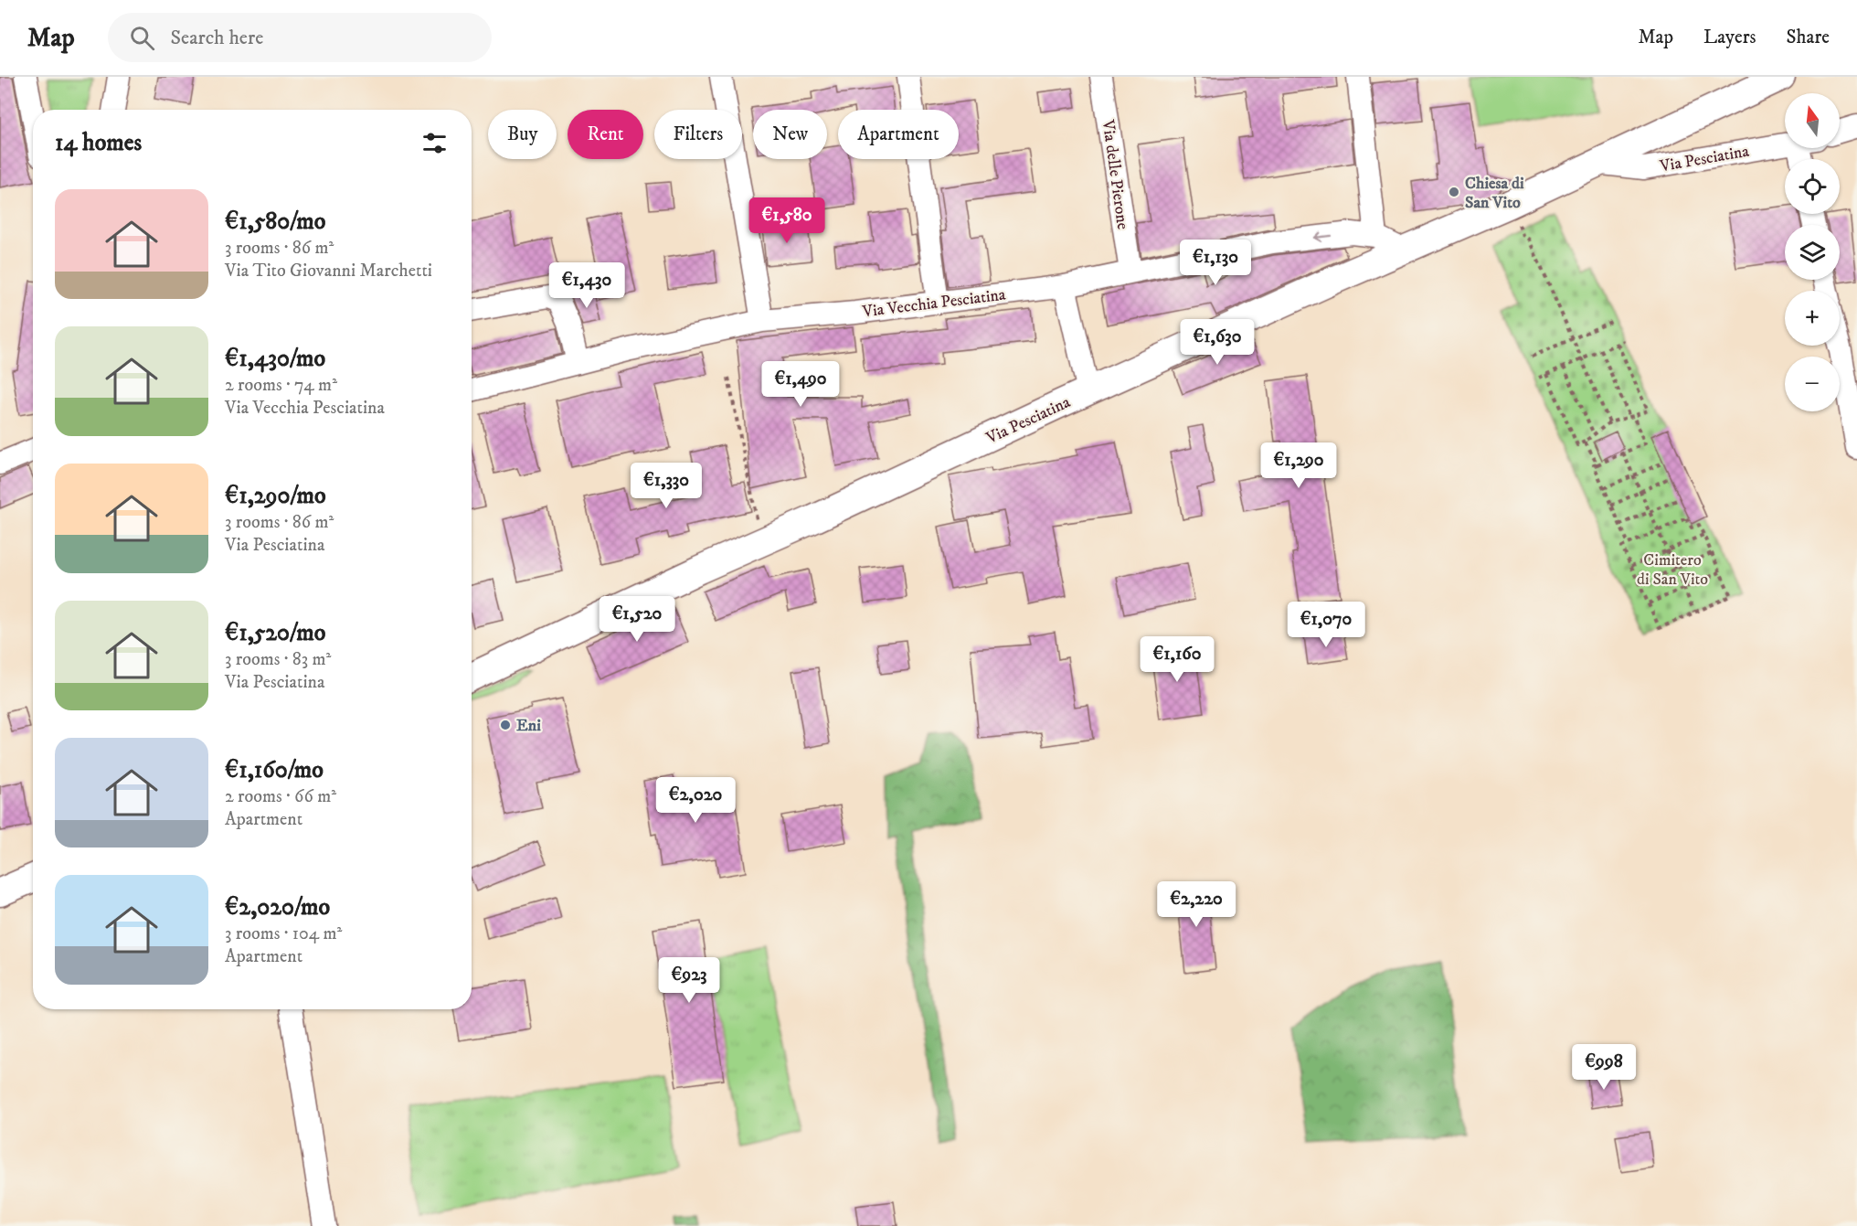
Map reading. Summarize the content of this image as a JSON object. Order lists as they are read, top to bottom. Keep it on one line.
{"streets":{"main road":["Via Pesciatina"],"street":["Via delle Pierone","Via Vecchia Pesciatina"]},"crossings":[["Via Pesciatina","Via Vecchia Pesciatina"],["Via delle Pierone","Via Vecchia Pesciatina"]],"parks":["Cimitero di San Vito"],"places":["Chiesa di San Vito","Eni"],"north":"top","page":{"header":"Map","search":"Search here","nav":["Map","Layers","Share"],"map_buttons":["+","−"],"chip":["Buy","Rent","Filters","New","Apartment"],"heading":"14 homes","list":[{"name":"€1,580/mo","note":"3 rooms · 86 m² · Via Tito Giovanni Marchetti"},{"name":"€1,430/mo","note":"2 rooms · 74 m² · Via Vecchia Pesciatina"},{"name":"€1,290/mo","note":"3 rooms · 86 m² · Via Pesciatina"},{"name":"€1,520/mo","note":"3 rooms · 83 m² · Via Pesciatina"},{"name":"€1,160/mo","note":"2 rooms · 66 m² · Apartment"},{"name":"€2,020/mo","note":"3 rooms · 104 m² · Apartment"}],"price":["€1,580","€1,130","€1,430","€1,630","€1,490","€1,290","€1,330","€1,520","€1,070","€1,160","€2,020","€2,220","€923","€998"]}}
